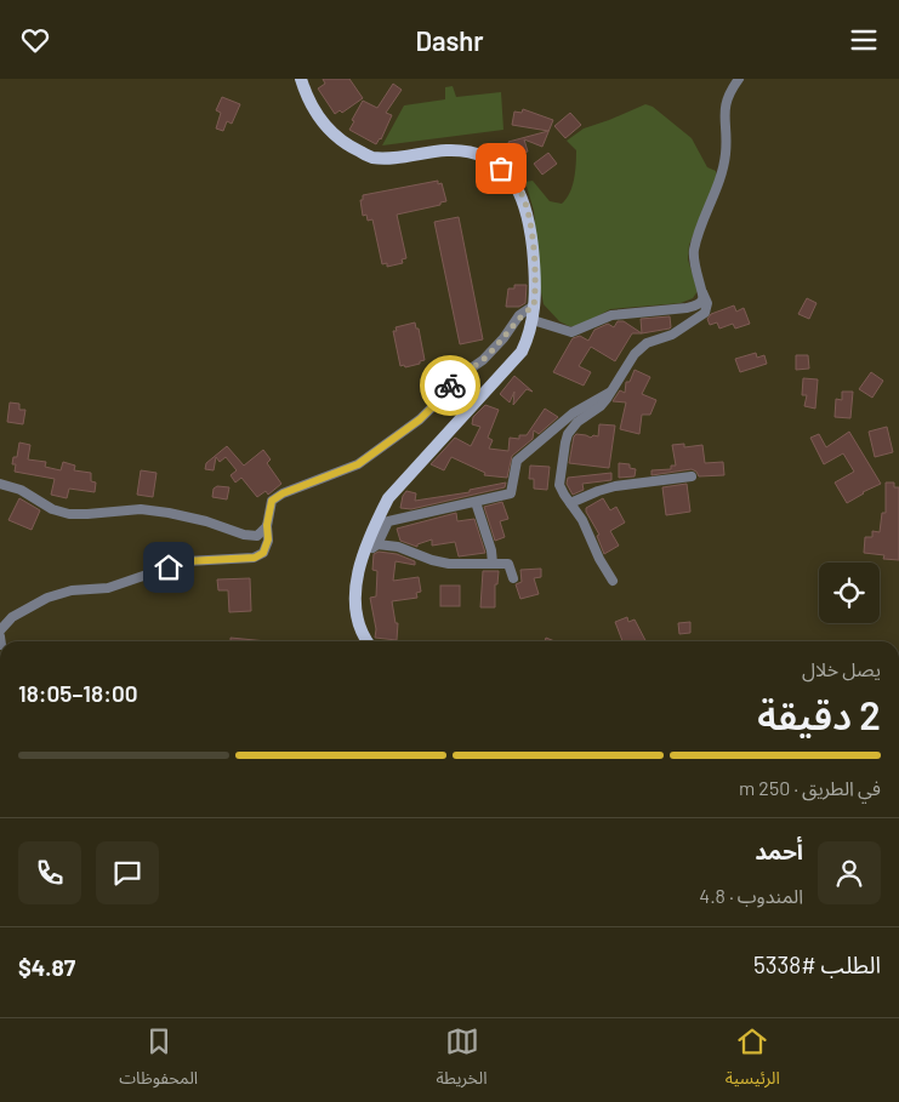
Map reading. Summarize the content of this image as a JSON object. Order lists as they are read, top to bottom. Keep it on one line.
{"page":{"header":"Dashr","heading":["2 دقيقة","يصل خلال","18:00–18:05"],"panel":["أحمد","المندوب · 4.8","الطلب #5338","$4.87"],"bar":"في الطريق · 250 m","tabs":["الرئيسية","الخريطة","المحفوظات"]}}
